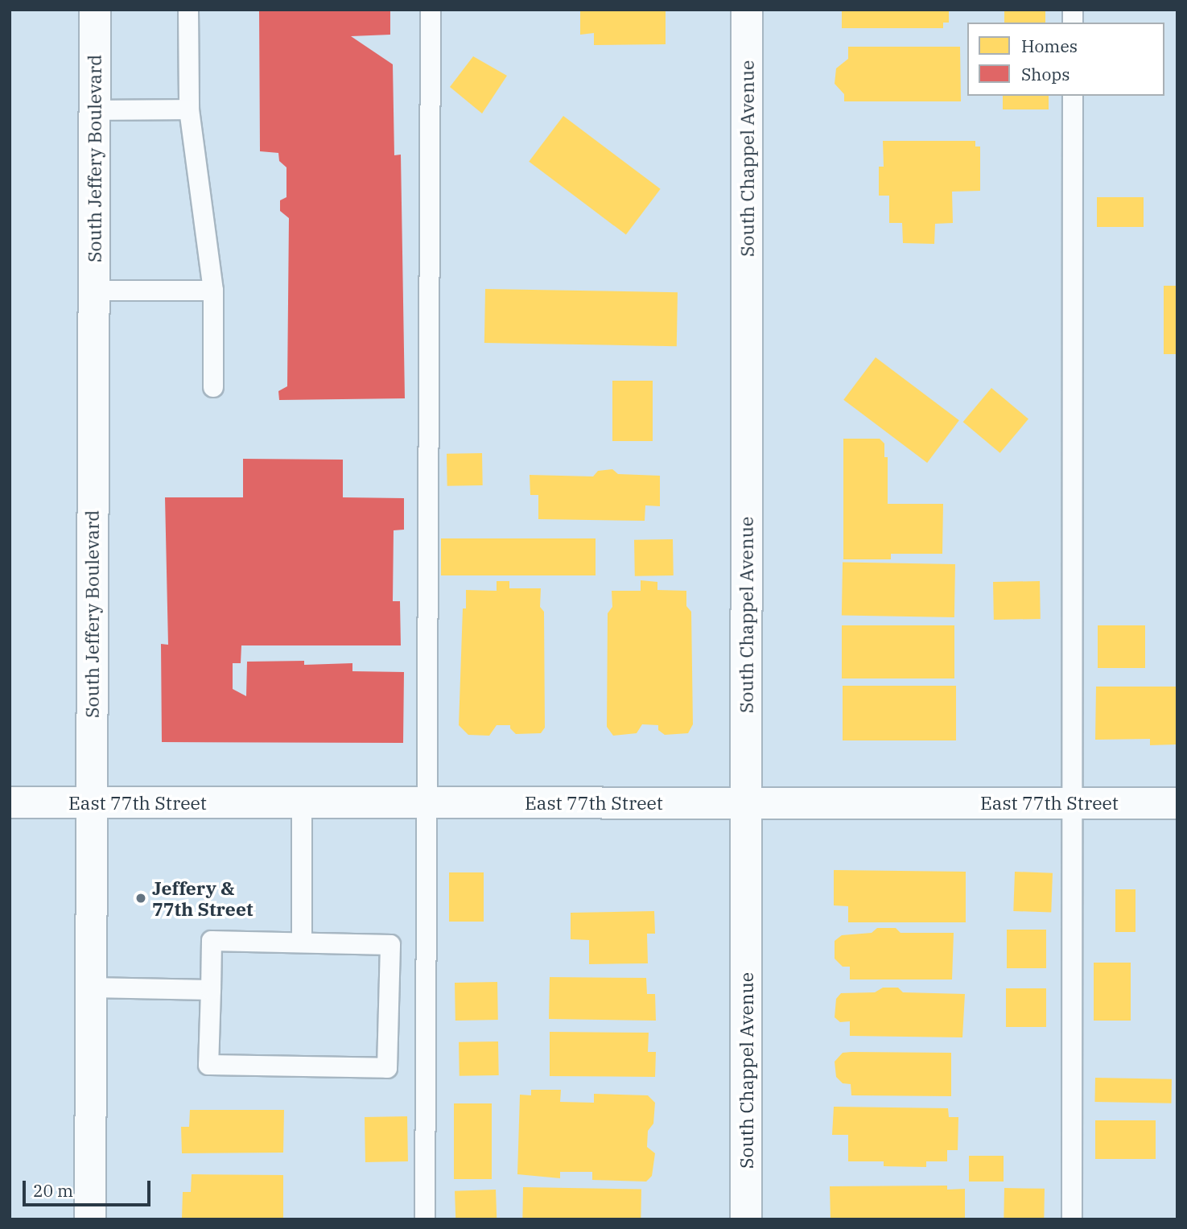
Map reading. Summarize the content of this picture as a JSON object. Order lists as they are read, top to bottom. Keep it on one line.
{"streets":{"street":["South Jeffery Boulevard","South Chappel Avenue","East 77th Street"]},"crossings":[["South Jeffery Boulevard","East 77th Street"],["South Chappel Avenue","East 77th Street"]],"places":["Jeffery & 77th Street"],"legend":["Homes","Shops"],"scale_bar":"20 m"}
